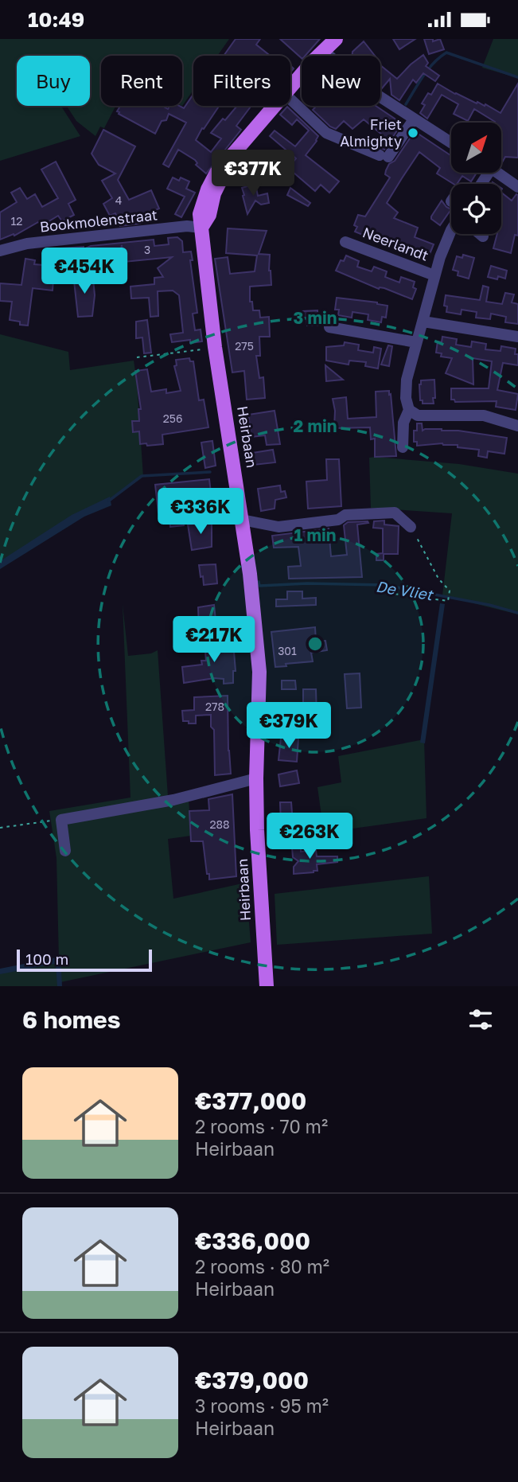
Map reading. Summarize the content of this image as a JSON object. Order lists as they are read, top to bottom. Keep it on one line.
{"streets":{"main road":["Heirbaan"],"street":["Bookmolenstraat","Neerlandt"]},"crossings":[["Bookmolenstraat","Heirbaan"]],"water":["De Vliet"],"places":["Friet Almighty"],"house_numbers":["4","12","3","275","256","301","278","288"],"scale_bar":"100 m","north":"top right","page":{"status":"10:49","chip":["Buy","Rent","Filters","New"],"price":["€377K","€454K","€336K","€217K","€379K","€263K"],"scale":"100 m","heading":"6 homes","list":[{"name":"€377,000","note":"2 rooms · 70 m² · Heirbaan"},{"name":"€336,000","note":"2 rooms · 80 m² · Heirbaan"},{"name":"€379,000","note":"3 rooms · 95 m² · Heirbaan"}]},"rings":["3 min","2 min","1 min"]}
